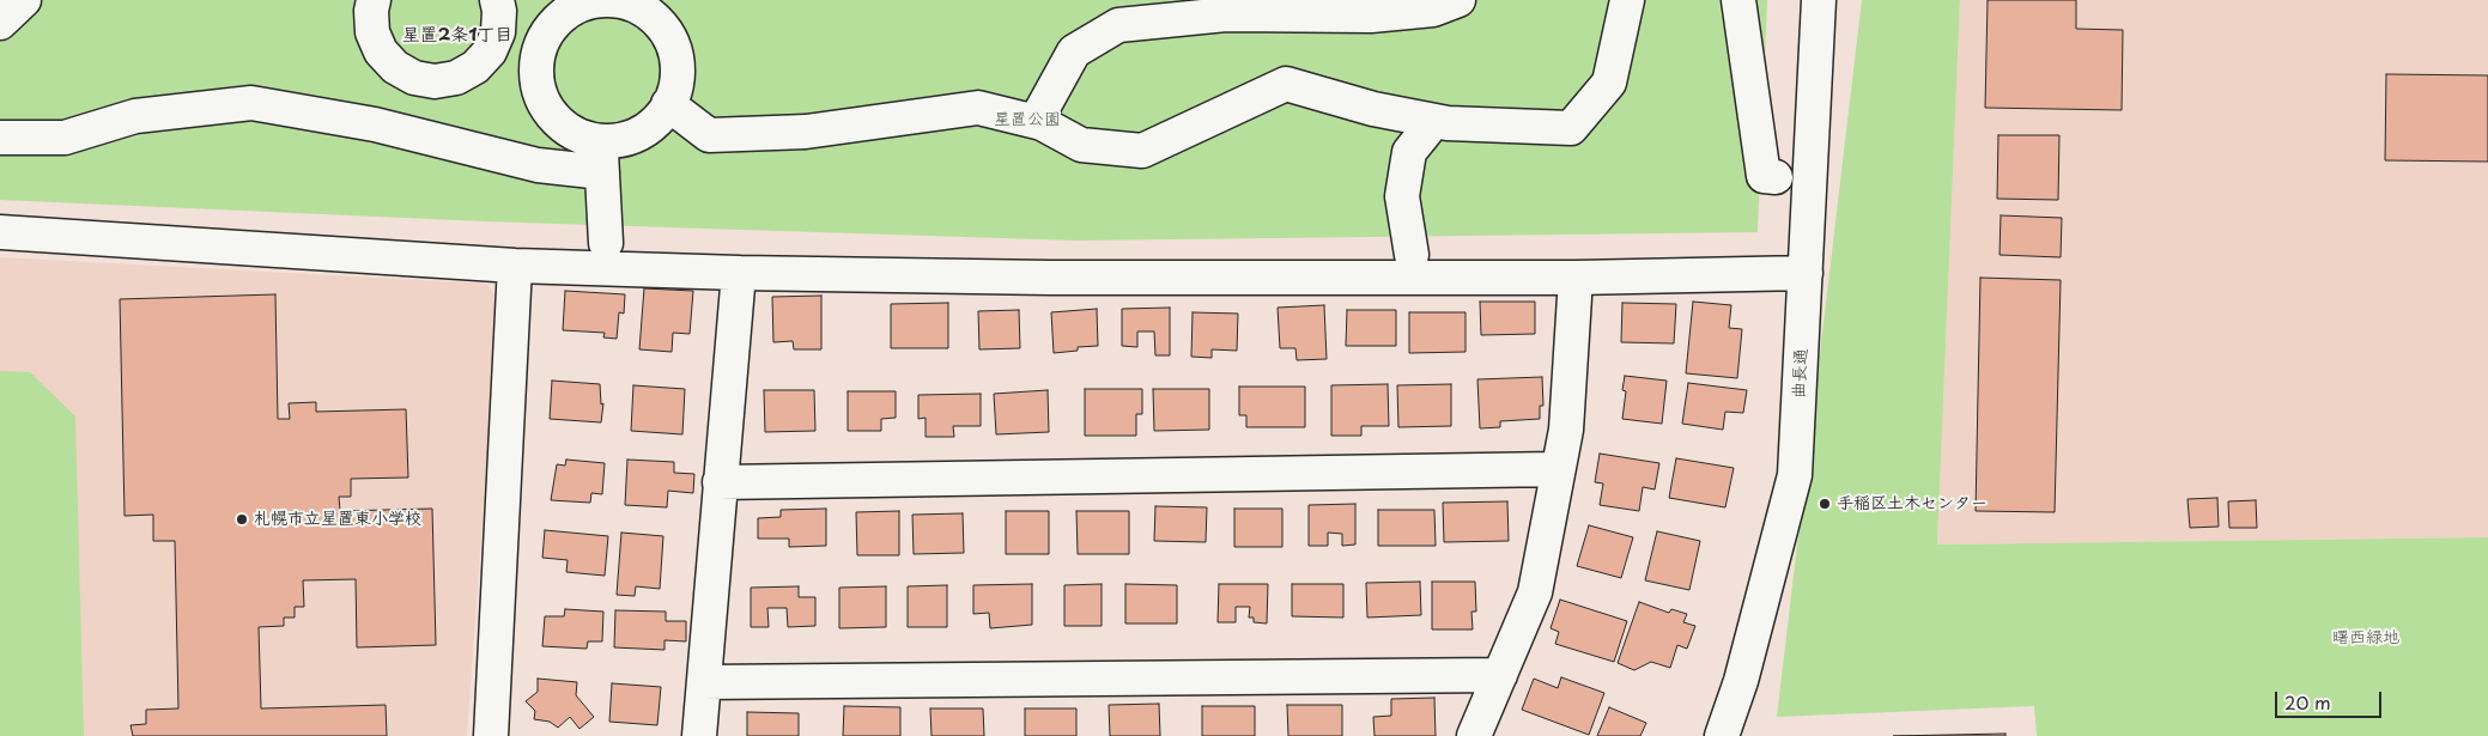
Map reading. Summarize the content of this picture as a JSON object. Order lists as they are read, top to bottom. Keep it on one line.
{"streets":{"street":["曲長通"]},"districts":["星置2条1丁目"],"parks":["星置公園","曙西緑地"],"places":["手稲区土木センター","札幌市立星置東小学校"],"scale_bar":"20 m"}
